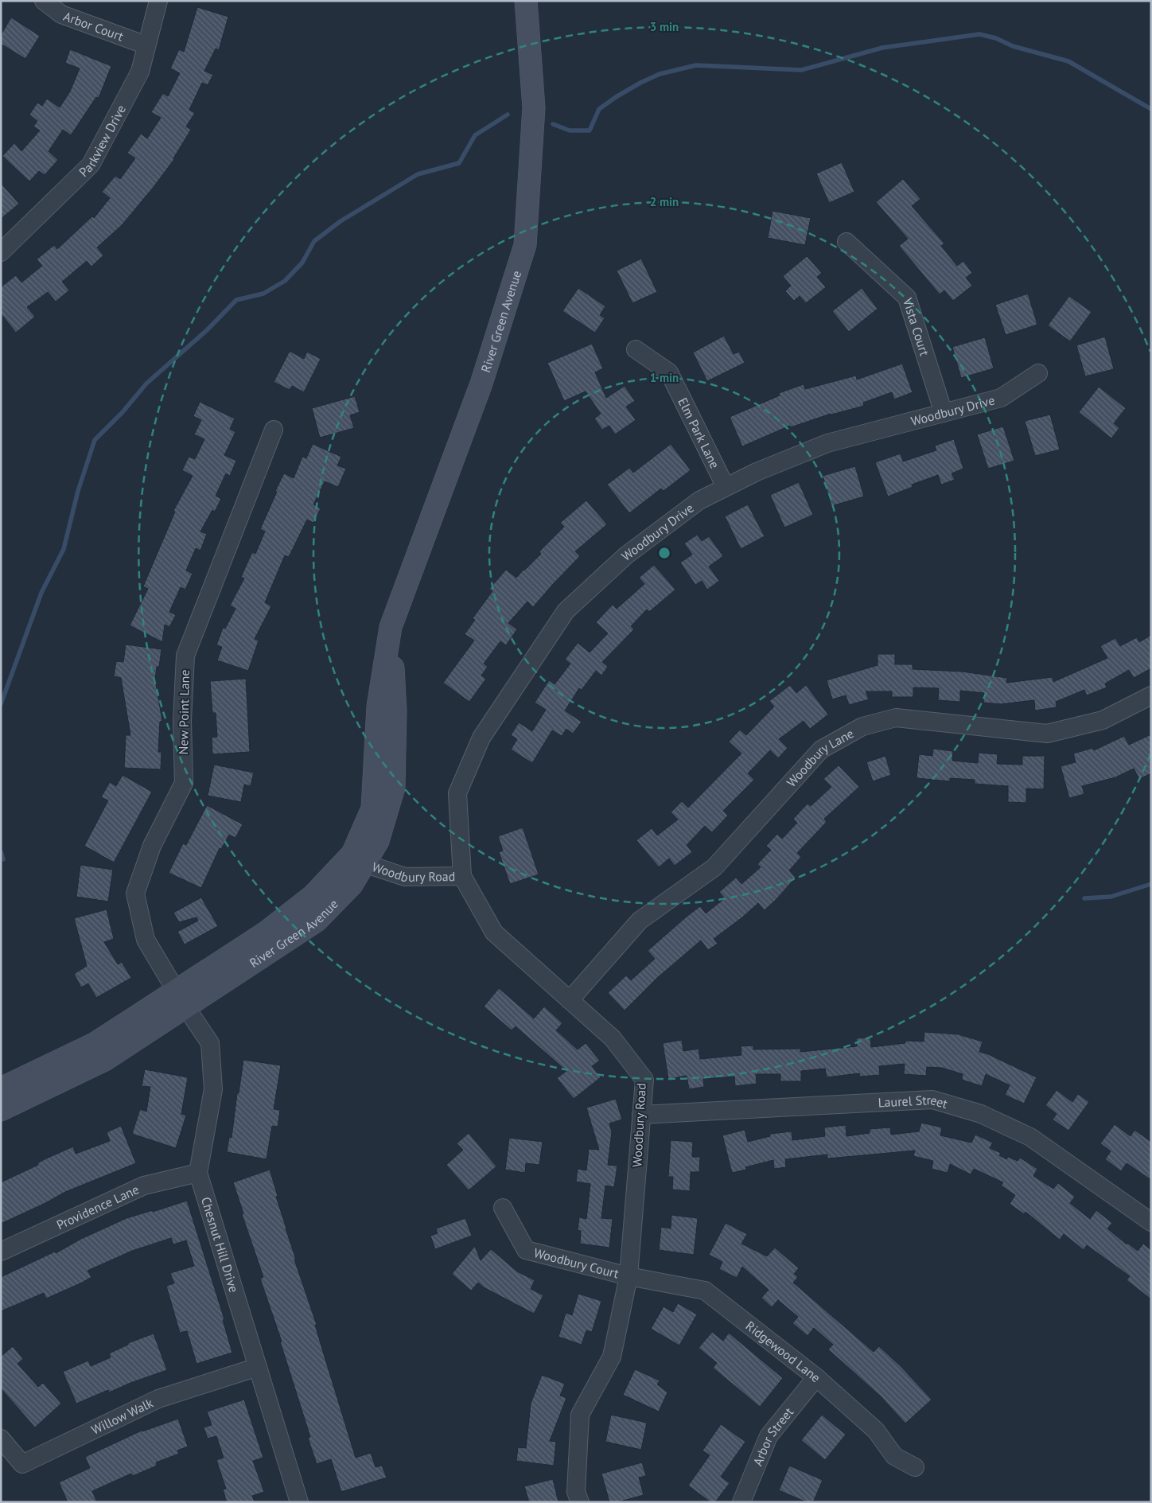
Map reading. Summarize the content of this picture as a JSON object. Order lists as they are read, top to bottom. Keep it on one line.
{"streets":{"street":["Arbor Court","Parkview Drive","River Green Avenue","Vista Court","Woodbury Drive","Elm Park Lane","New Point Lane","Woodbury Lane","Woodbury Road","Laurel Street","Providence Lane","Chesnut Hill Drive","Woodbury Court","Ridgewood Lane","Willow Walk","Arbor Street"]},"crossings":[["Arbor Court","Parkview Drive"],["River Green Avenue","New Point Lane"],["River Green Avenue","Woodbury Road"],["River Green Avenue","Chesnut Hill Drive"],["Vista Court","Woodbury Drive"],["Woodbury Drive","Elm Park Lane"],["Woodbury Drive","Woodbury Road"],["New Point Lane","Chesnut Hill Drive"],["Woodbury Lane","Woodbury Road"],["Woodbury Road","Laurel Street"],["Woodbury Road","Woodbury Court"],["Woodbury Road","Ridgewood Lane"],["Providence Lane","Chesnut Hill Drive"],["Chesnut Hill Drive","Willow Walk"],["Woodbury Court","Ridgewood Lane"],["Ridgewood Lane","Arbor Street"]],"rings":["3 min","2 min","1 min"]}
